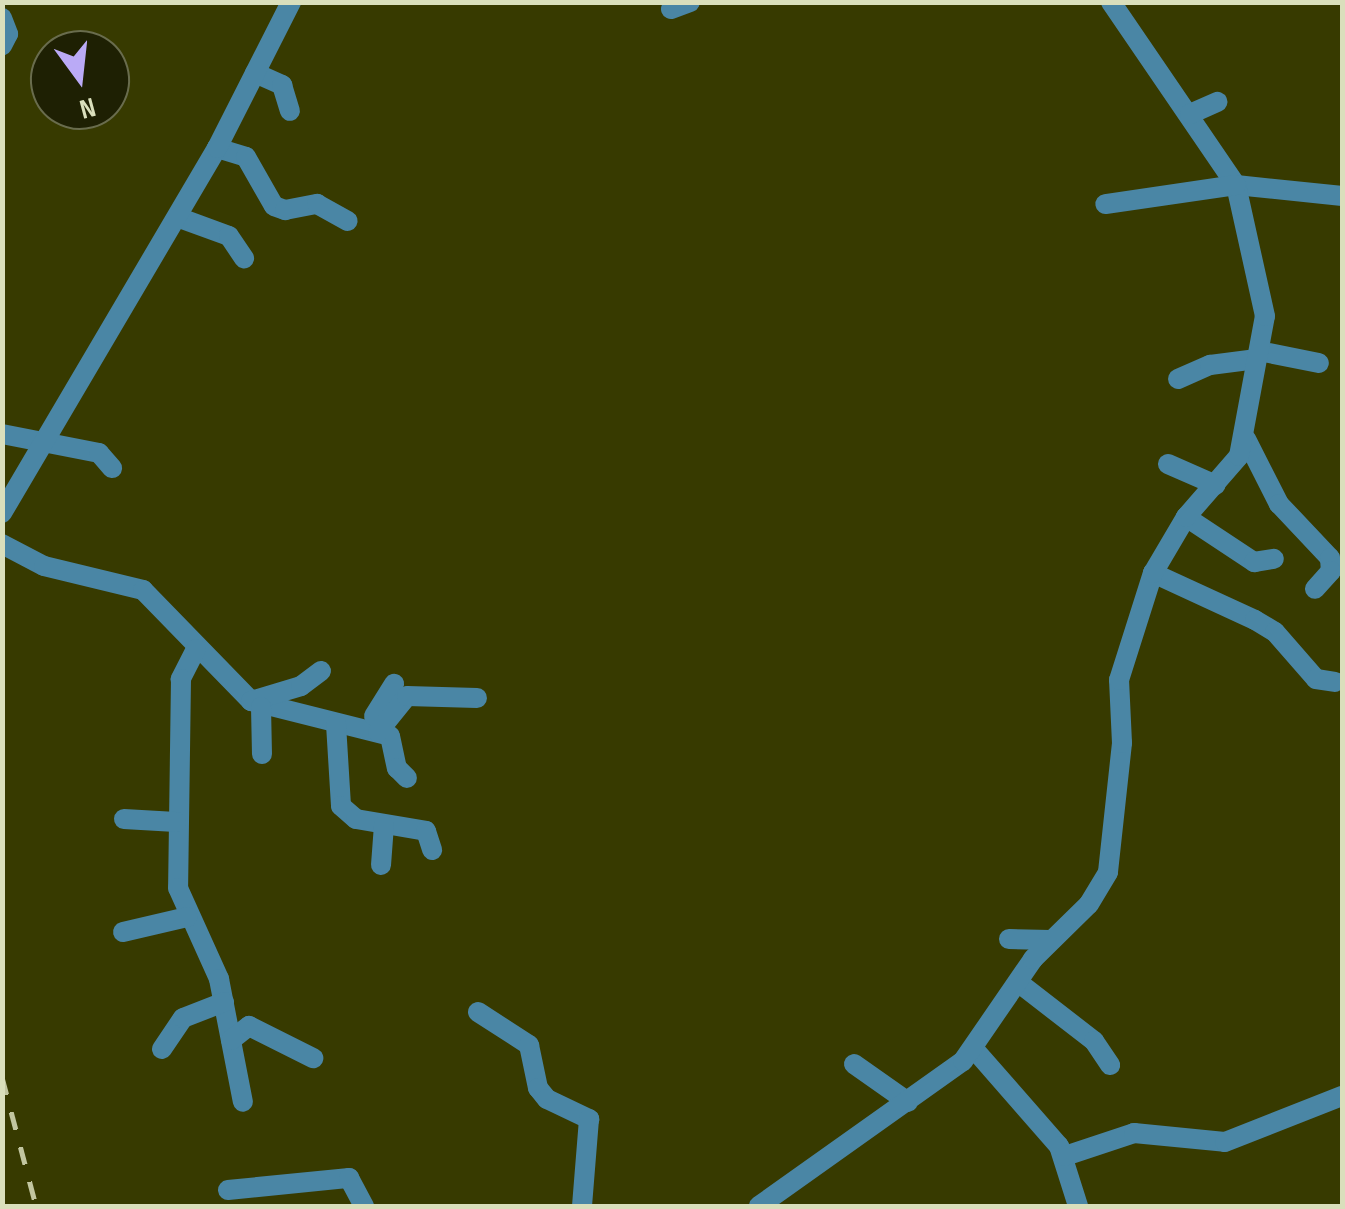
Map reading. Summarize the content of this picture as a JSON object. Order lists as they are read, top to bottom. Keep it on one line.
{"north":"bottom"}
